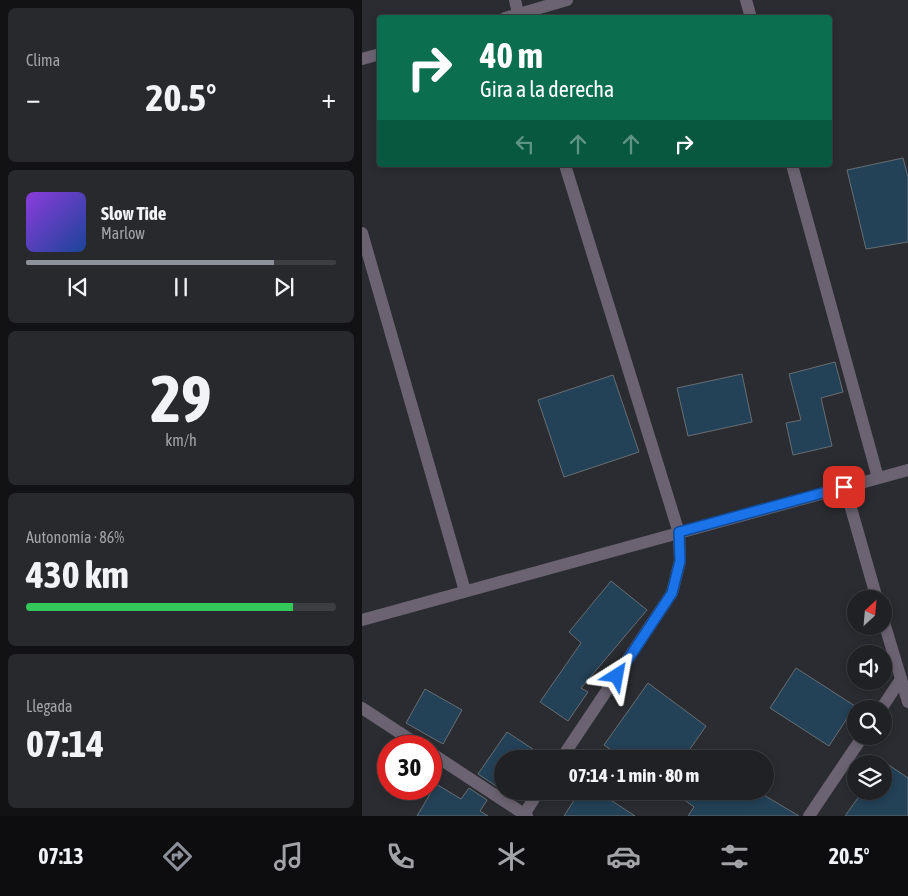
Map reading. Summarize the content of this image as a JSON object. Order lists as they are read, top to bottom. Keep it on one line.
{"north":"top right","page":{"tile":["Clima",["29","km/h"],["Autonomía · 86%","430 km"],["Llegada","07:14"]],"turn":["40 m","Gira a la derecha"],"heat":["−","20.5°","+"],"song":["Slow Tide","Marlow"],"limit":"30","trip":"07:14 · 1 min · 80 m","tabs":["07:13","20.5°"]}}
